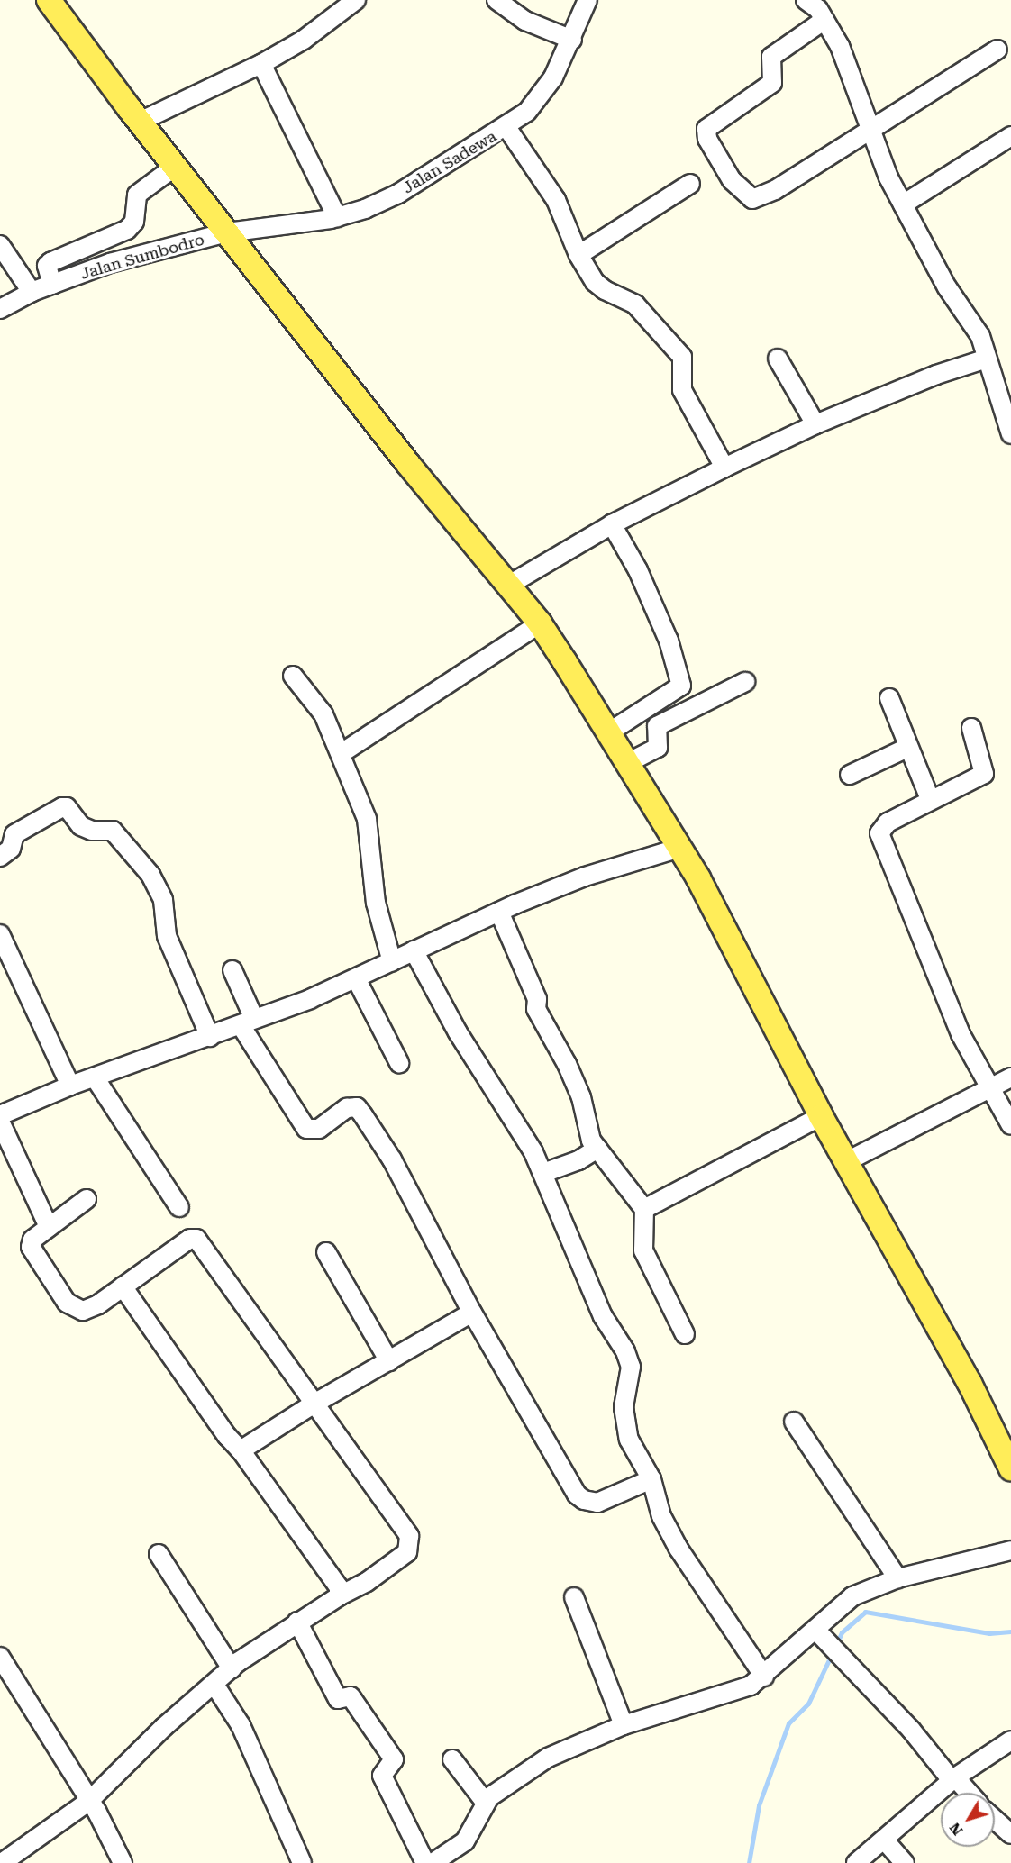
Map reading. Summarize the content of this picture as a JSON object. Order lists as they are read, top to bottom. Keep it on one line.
{"streets":{"street":["Jalan Sadewa","Jalan Sumbodro"]},"crossings":[["Jalan Sadewa","Jalan Sumbodro"]],"north":"bottom left"}
